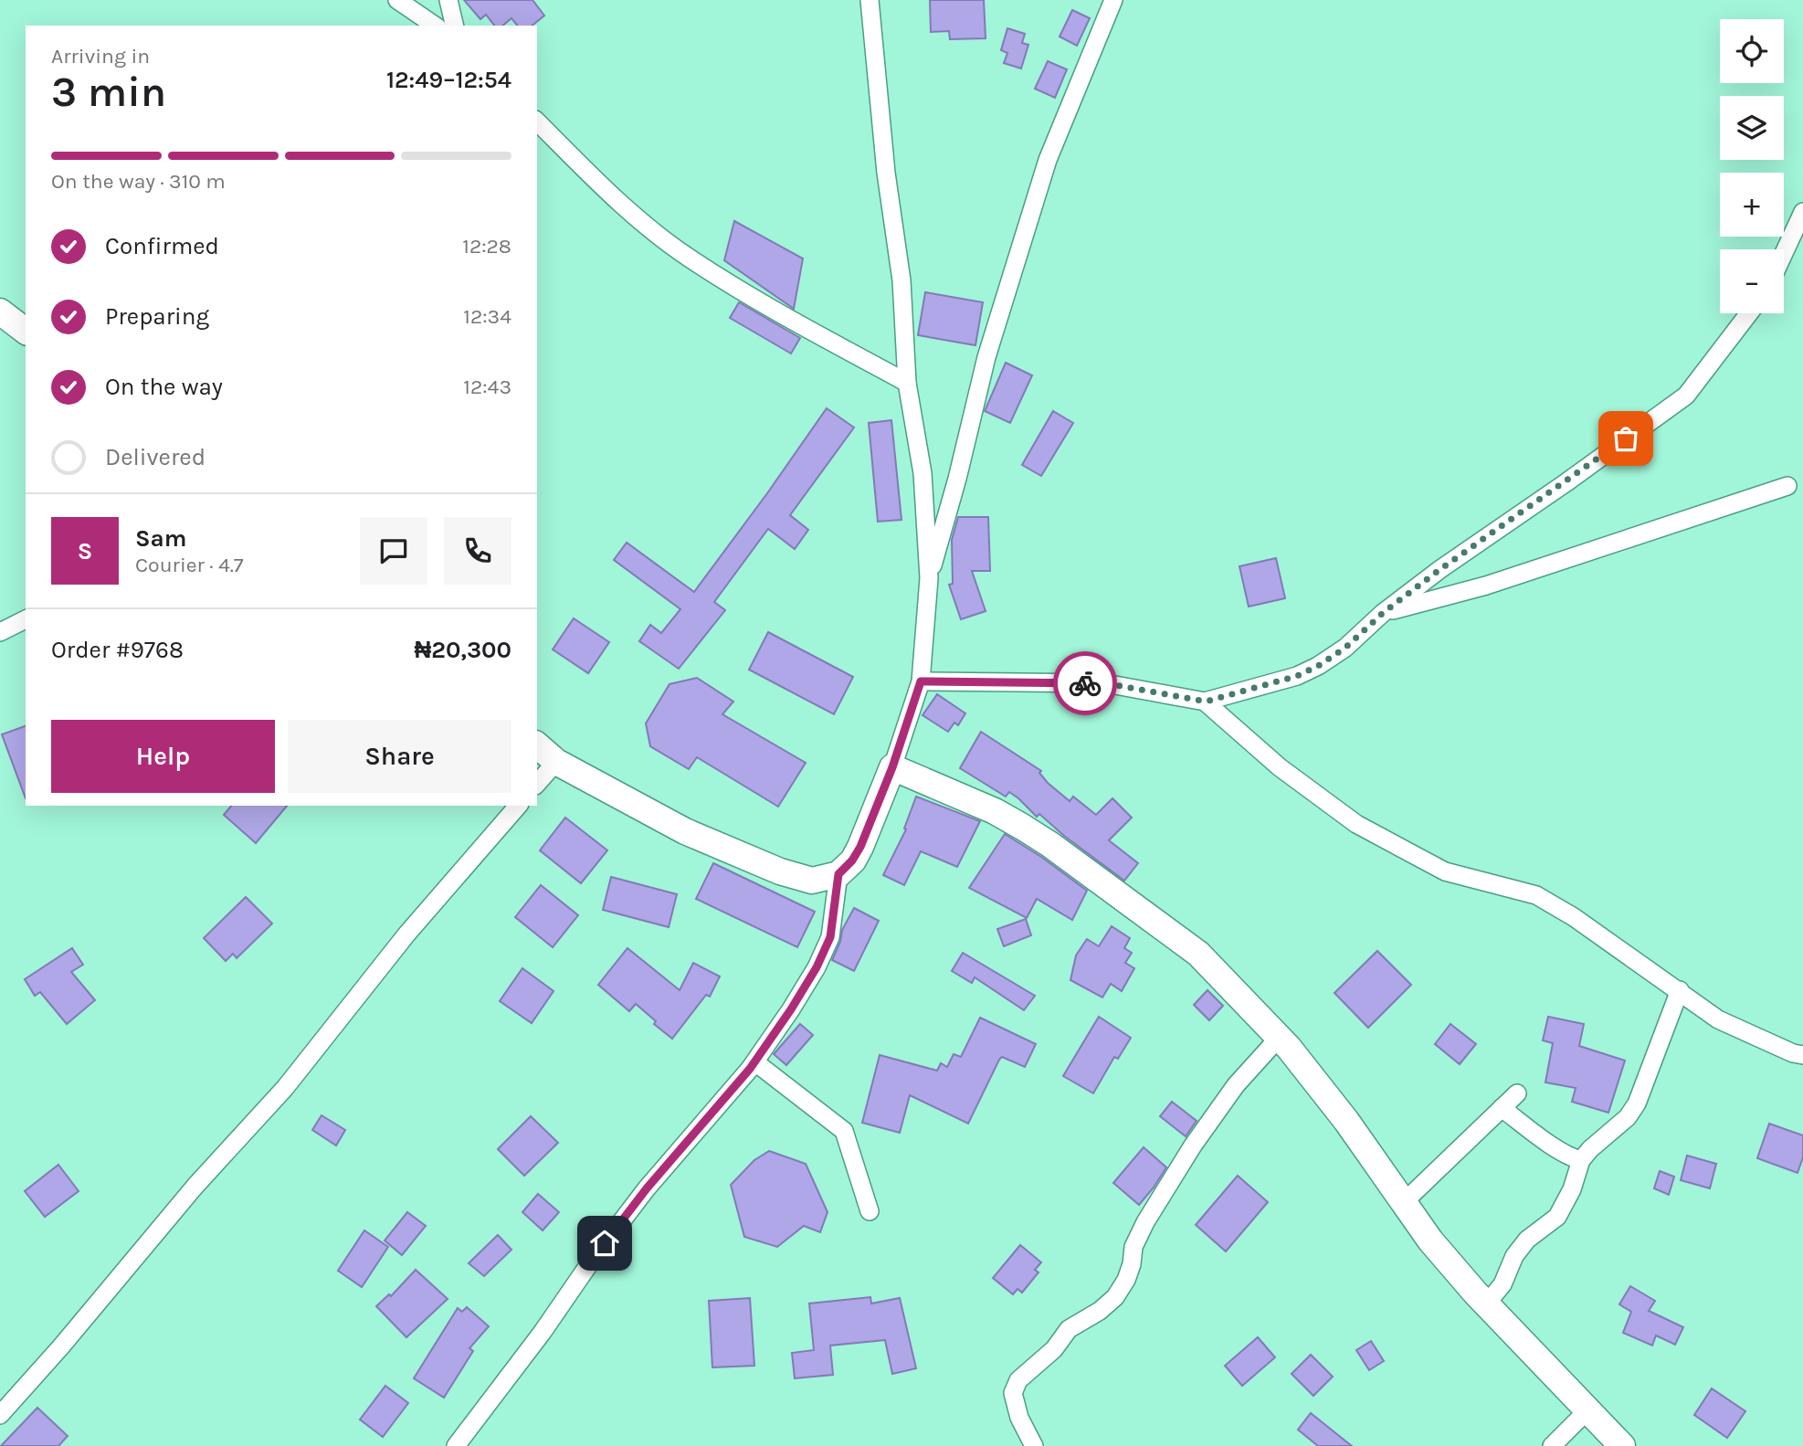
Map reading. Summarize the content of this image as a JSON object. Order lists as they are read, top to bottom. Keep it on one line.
{"page":{"map_buttons":["+","−"],"heading":["3 min","Arriving in","12:49–12:54"],"panel":["Sam","Courier · 4.7","Order #9768","₦20,300"],"bar":"On the way · 310 m","list":[["Confirmed","12:28"],["Preparing","12:34"],["On the way","12:43"],"Delivered"],"round":"S","buttons":["Help","Share"]}}
